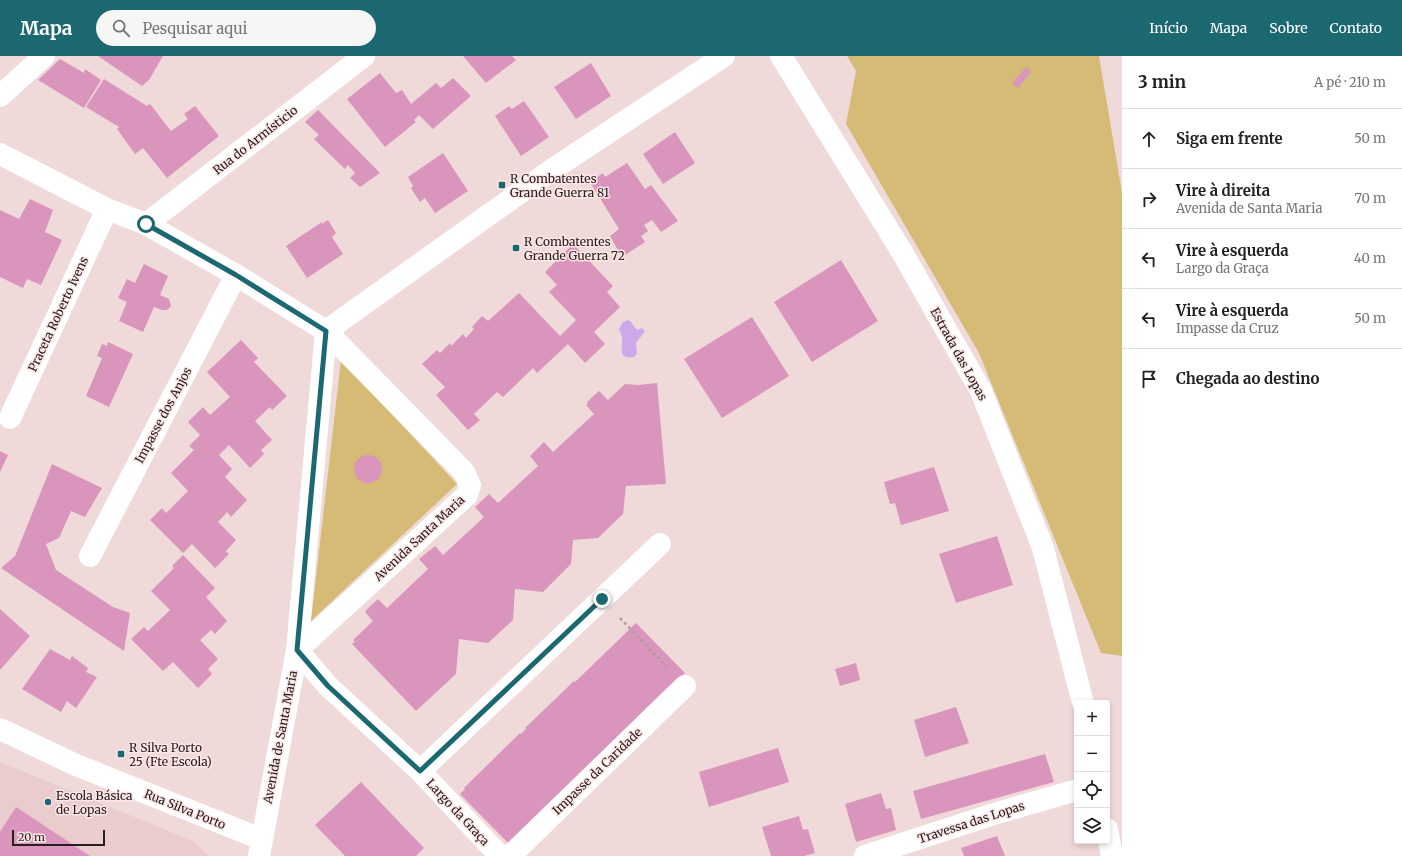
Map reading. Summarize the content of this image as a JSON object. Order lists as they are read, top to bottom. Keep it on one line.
{"streets":{"street":["Rua do Armísticio","Praceta Roberto Ivens","Estrada das Lopas","Impasse dos Anjos","Avenida Santa Maria","Avenida de Santa Maria","Impasse da Caridade","Rua Silva Porto","Largo da Graça","Travessa das Lopas"]},"crossings":[["Rua do Armísticio","Avenida Santa Maria"],["Praceta Roberto Ivens","Avenida Santa Maria"],["Impasse dos Anjos","Avenida Santa Maria"],["Avenida Santa Maria","Avenida de Santa Maria"],["Avenida Santa Maria","Largo da Graça"],["Avenida de Santa Maria","Rua Silva Porto"],["Avenida de Santa Maria","Largo da Graça"]],"places":{"transit":["R Combatentes Grande Guerra 81","R Combatentes Grande Guerra 72","R Silva Porto 25 (Fte Escola)"],"other":["Escola Básica de Lopas"]},"scale_bar":"20 m","page":{"header":"Mapa","search":"Pesquisar aqui","nav":["Início","Mapa","Sobre","Contato"],"heading":["3 min","A pé · 210 m"],"list":[["Siga em frente","50 m"],["Vire à direita","Avenida de Santa Maria","70 m"],["Vire à esquerda","Largo da Graça","40 m"],["Vire à esquerda","Impasse da Cruz","50 m"],"Chegada ao destino"],"map_buttons":["+","−"],"scale":"20 m"}}
